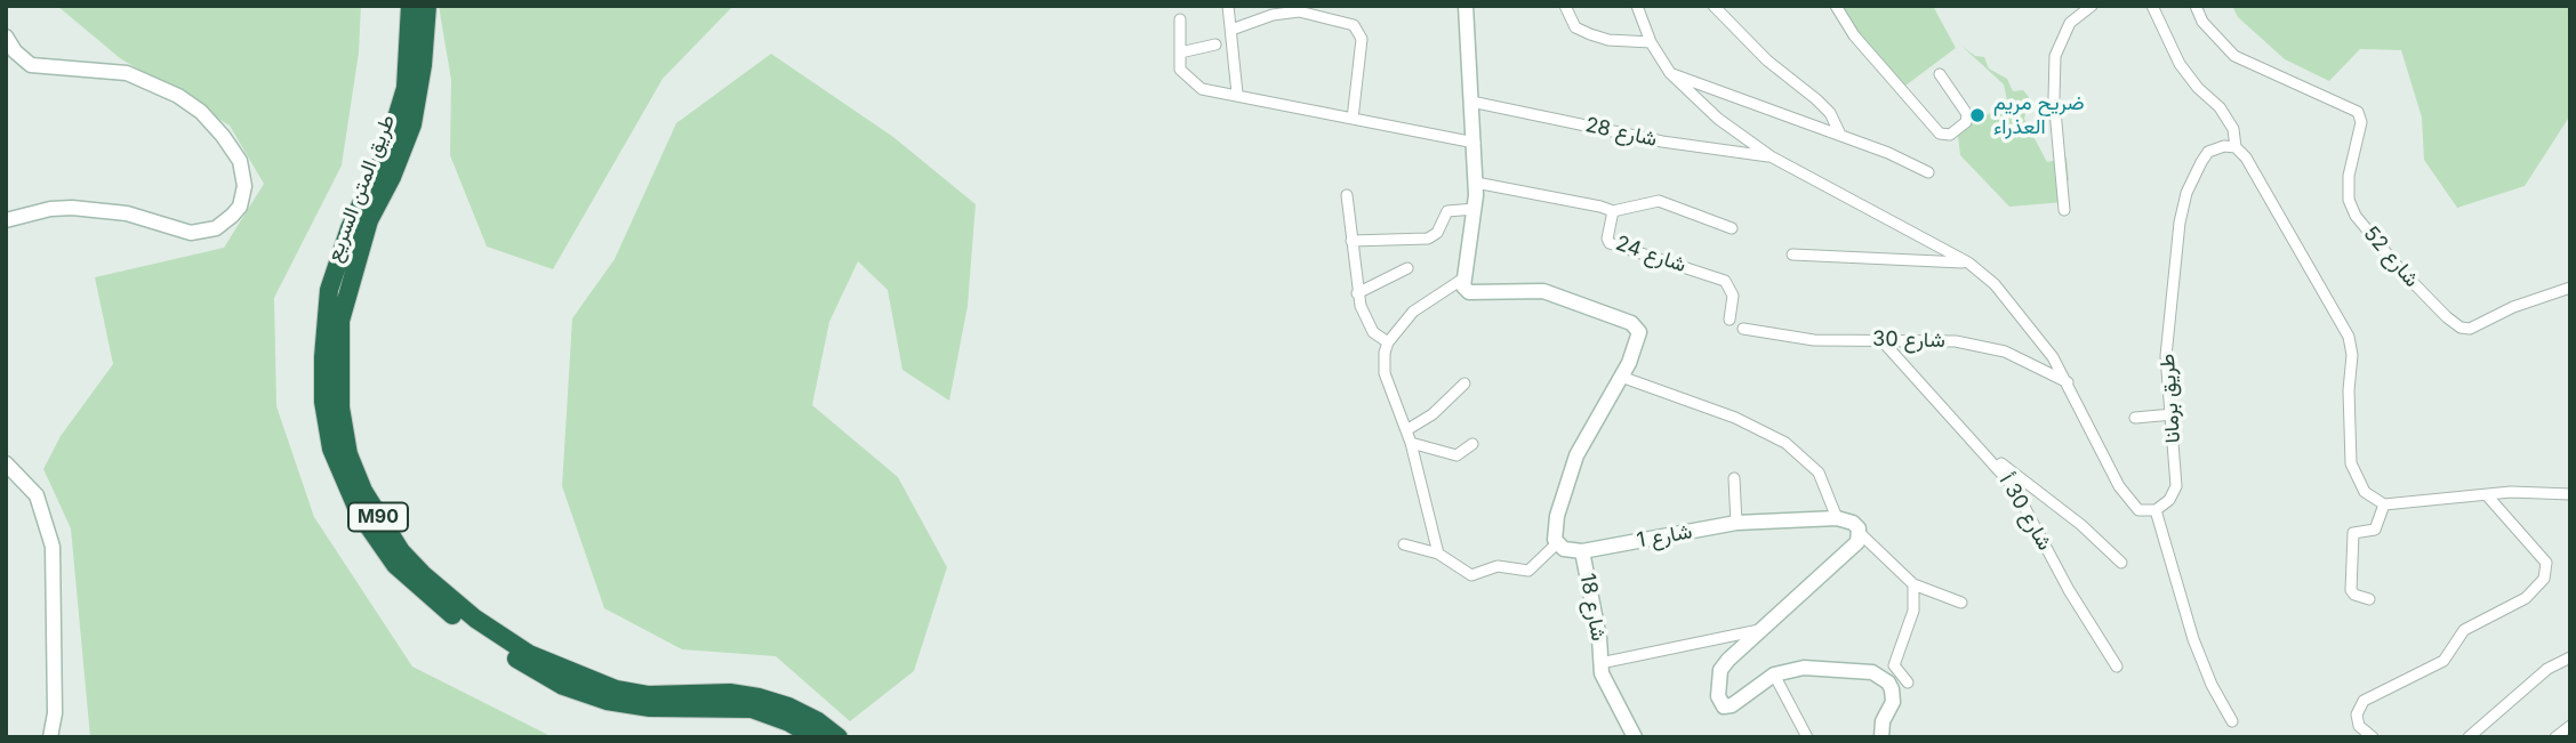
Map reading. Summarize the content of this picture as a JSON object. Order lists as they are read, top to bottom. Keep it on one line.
{"streets":{"highway":["طريق المتن السريع","M90"],"street":["شارع 28","شارع 24","شارع 52","شارع 30","طريق برمانا","شارع 30 أ","شارع 1","شارع 18"]},"crossings":[["شارع 30","شارع 30 أ"],["شارع 1","شارع 18"]],"places":["ضريح مريم العذراء"]}
